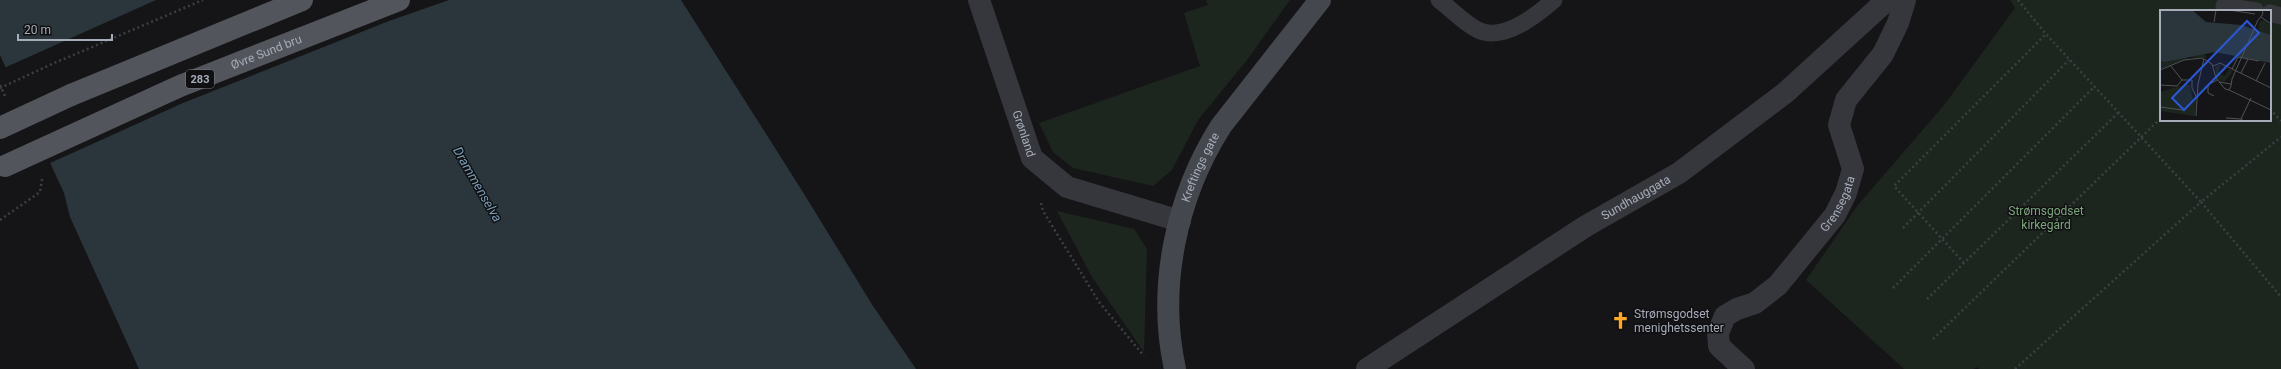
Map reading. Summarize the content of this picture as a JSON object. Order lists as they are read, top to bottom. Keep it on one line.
{"streets":{"main road":["Øvre Sund bru","283","Kreftings gate"],"street":["Grønland","Sundhauggata","Grensegata"]},"crossings":[["Grønland","Kreftings gate"]],"water":["Drammenselva"],"parks":["Strømsgodset kirkegård"],"places":{"church":["Strømsgodset menighetssenter"]},"scale_bar":"20 m"}
